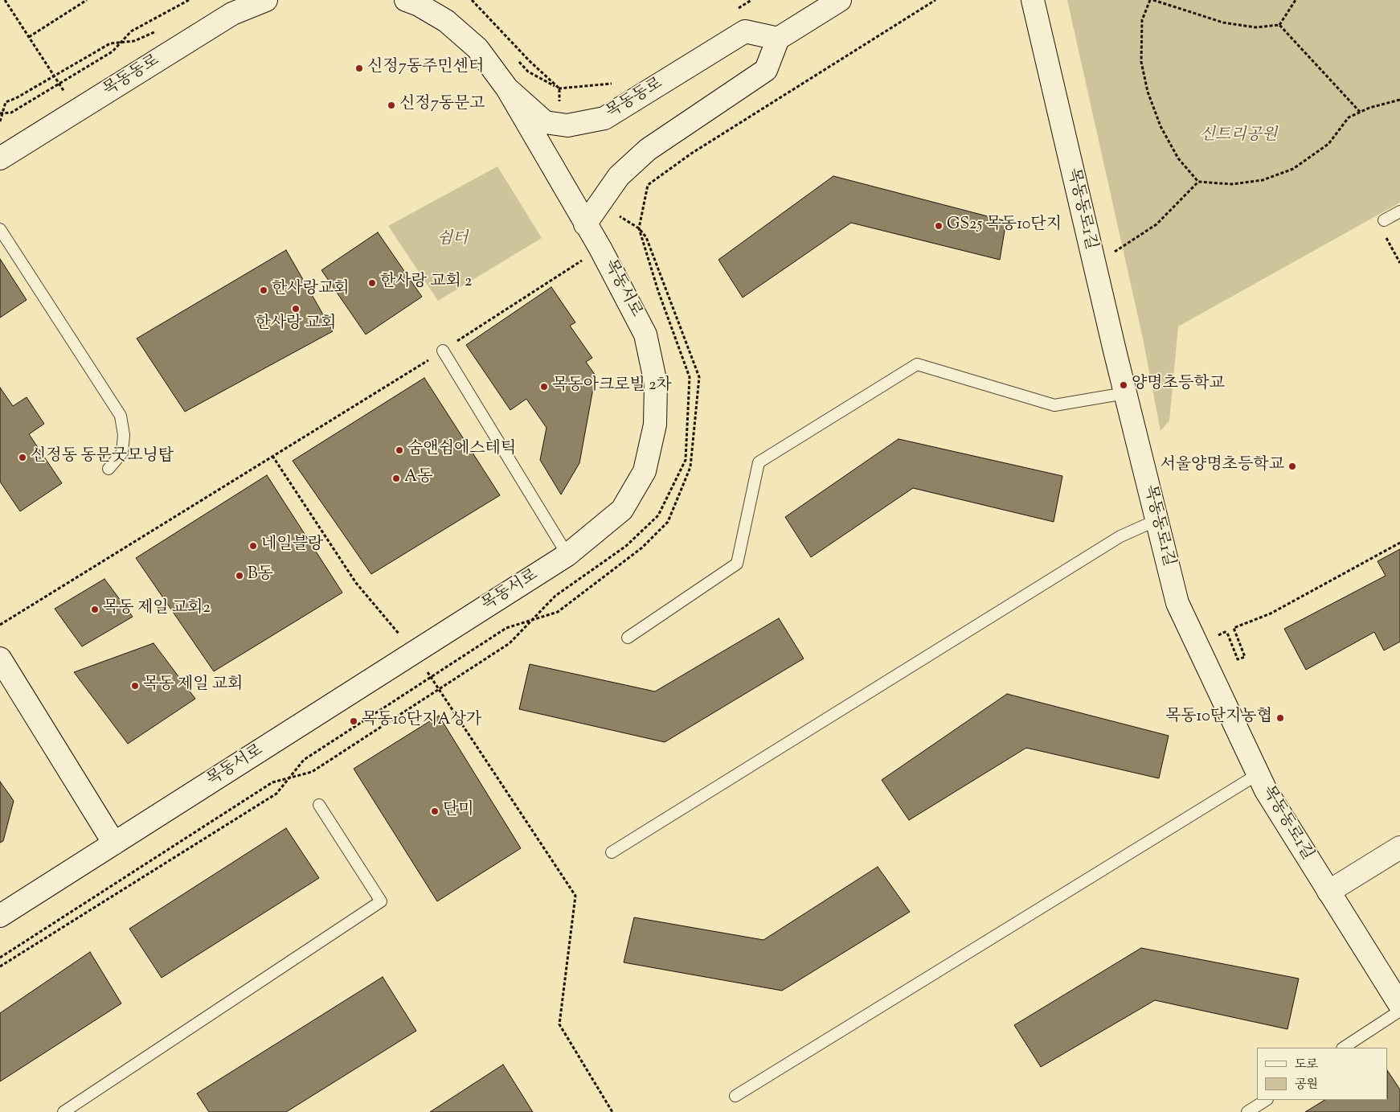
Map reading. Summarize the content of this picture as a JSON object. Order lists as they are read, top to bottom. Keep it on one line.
{"streets":{"main road":["목동동로","목동동로1길","목동서로"]},"crossings":[["목동동로","목동서로"]],"parks":["신트리공원","쉼터"],"places":["신정7동주민센터","신정7동문고","GS25 목동10단지","한사랑 교회 2","한사랑교회","한사랑 교회","양명초등학교","목동아크로빌 2차","숨앤쉼에스테틱","신정동 동문굿모닝탑","서울양명초등학교","A동","네일블랑","B동","목동 제일 교회2","목동 제일 교회","목동10단지농협","목동10단지A상가","단미"],"legend":["도로","공원"]}
